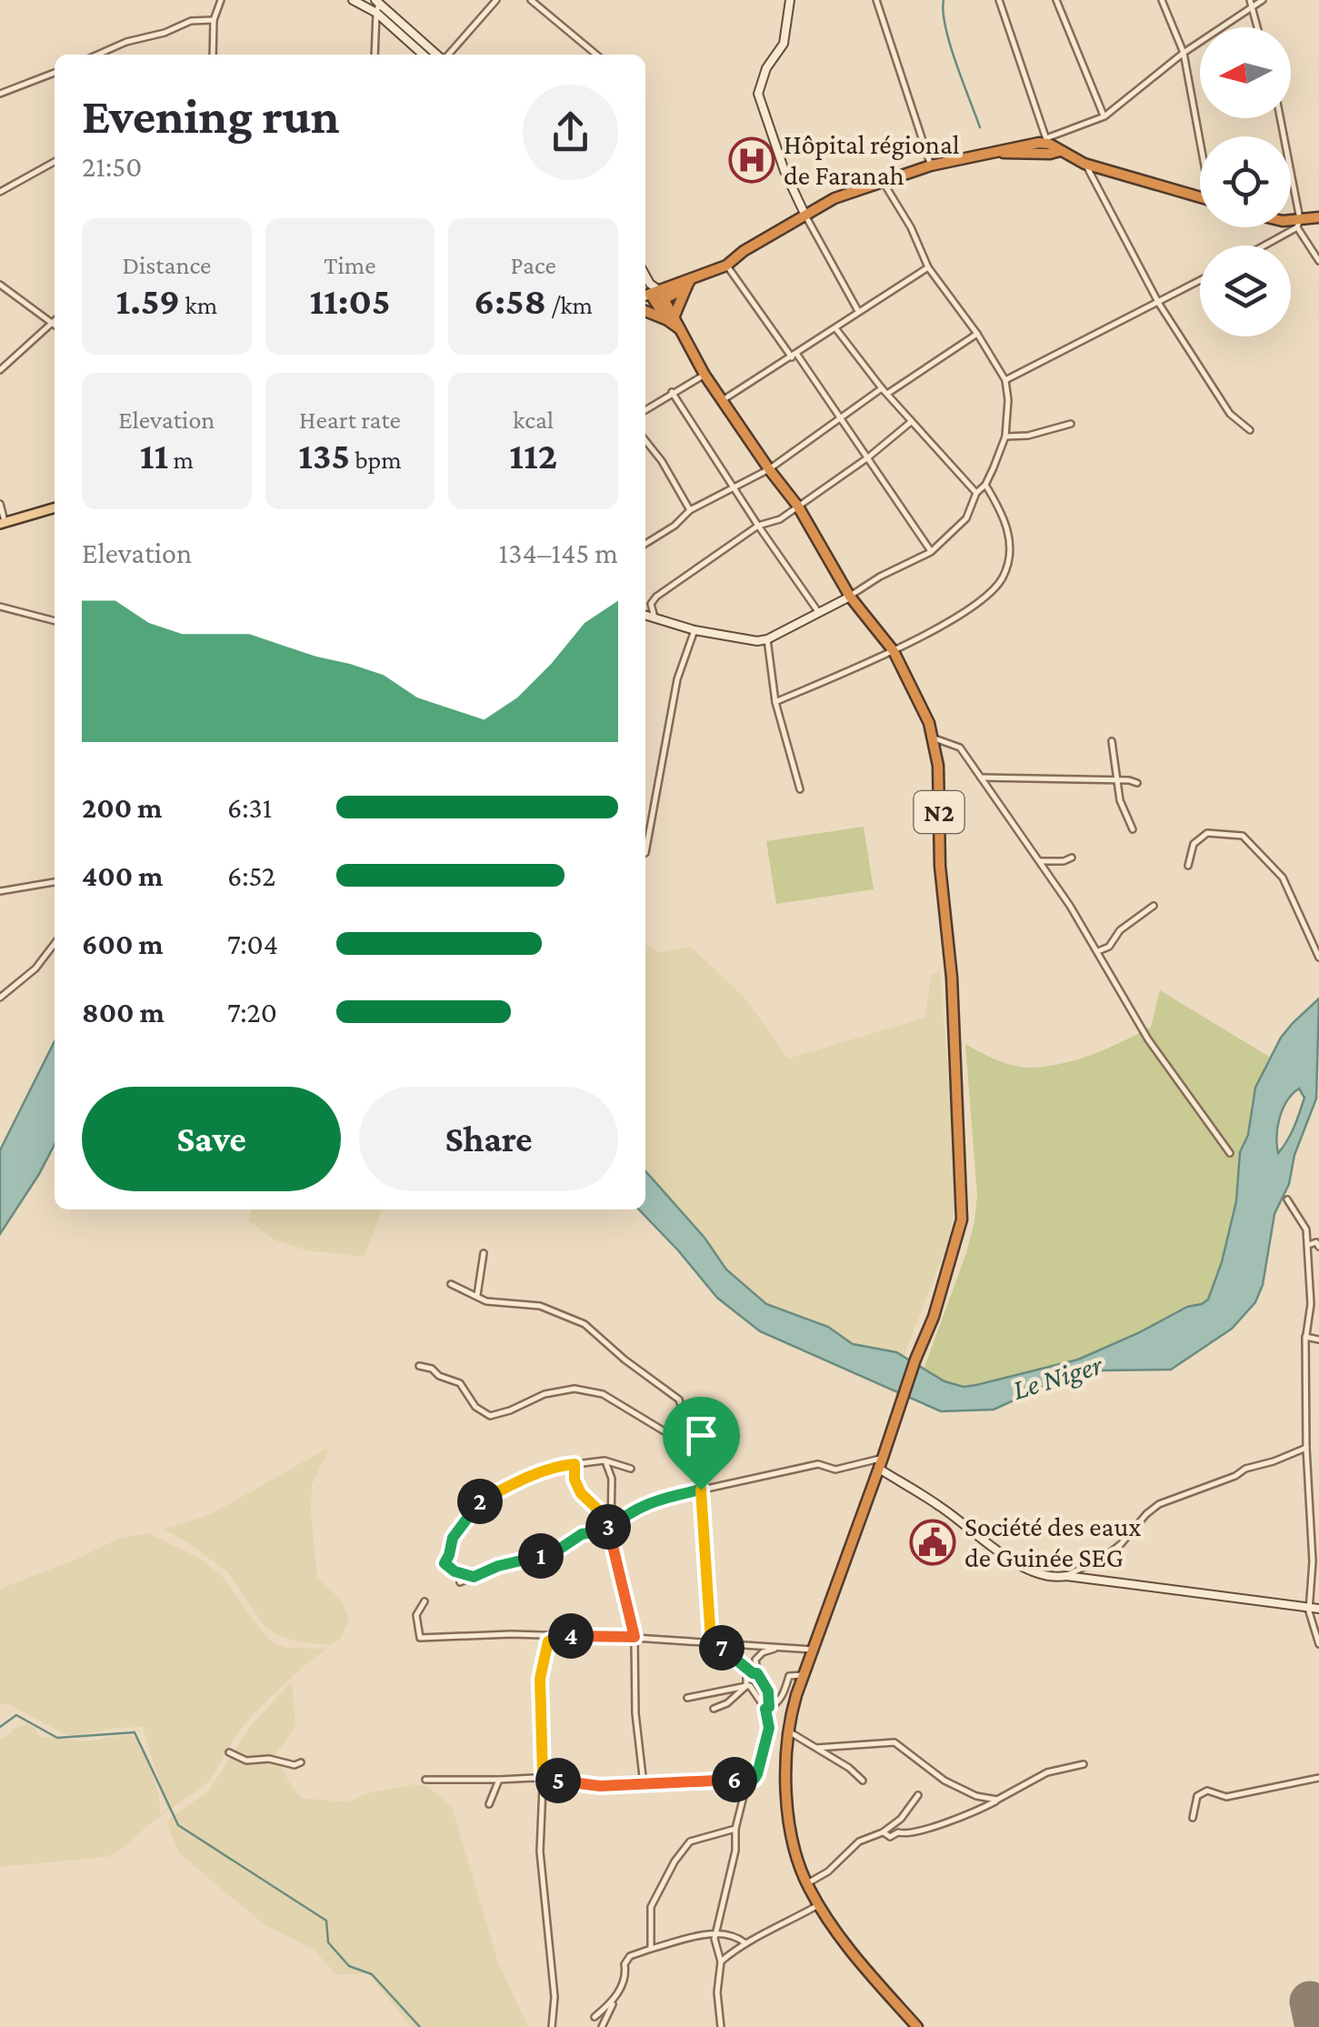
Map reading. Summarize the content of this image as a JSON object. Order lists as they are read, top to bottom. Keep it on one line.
{"streets":{"highway":["N2"]},"water":["Le Niger"],"places":{"hospital":["Hôpital régional de Faranah"],"public building":["Société des eaux de Guinée SEG"]},"north":"left","page":{"heading":["Evening run","21:50"],"stats":[["Distance","1.59 km"],["Time","11:05"],["Pace","6:58 /km"],["Elevation","11 m"],["Heart rate","135 bpm"],["kcal","112"]],"chart":["Elevation","134–145 m"],"list":[{"name":"200 m","note":"6:31"},{"name":"400 m","note":"6:52"},{"name":"600 m","note":"7:04"},{"name":"800 m","note":"7:20"}],"buttons":["Save","Share"],"pins":["2","3","1","4","7","6","5"]}}
